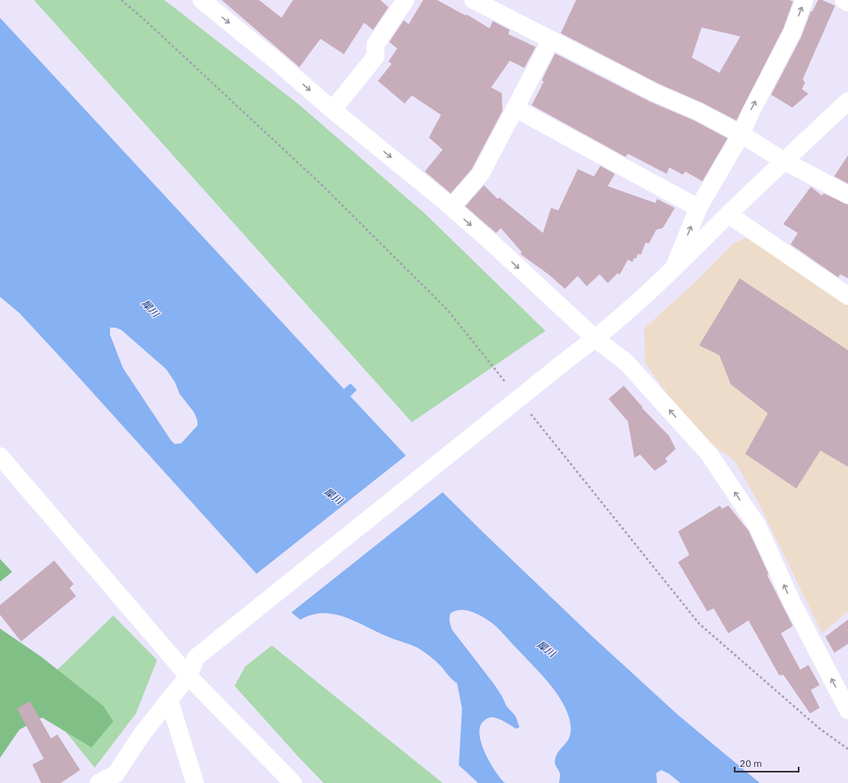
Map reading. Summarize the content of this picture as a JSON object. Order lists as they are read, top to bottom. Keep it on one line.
{"water":["犀川"],"scale_bar":"20 m"}
